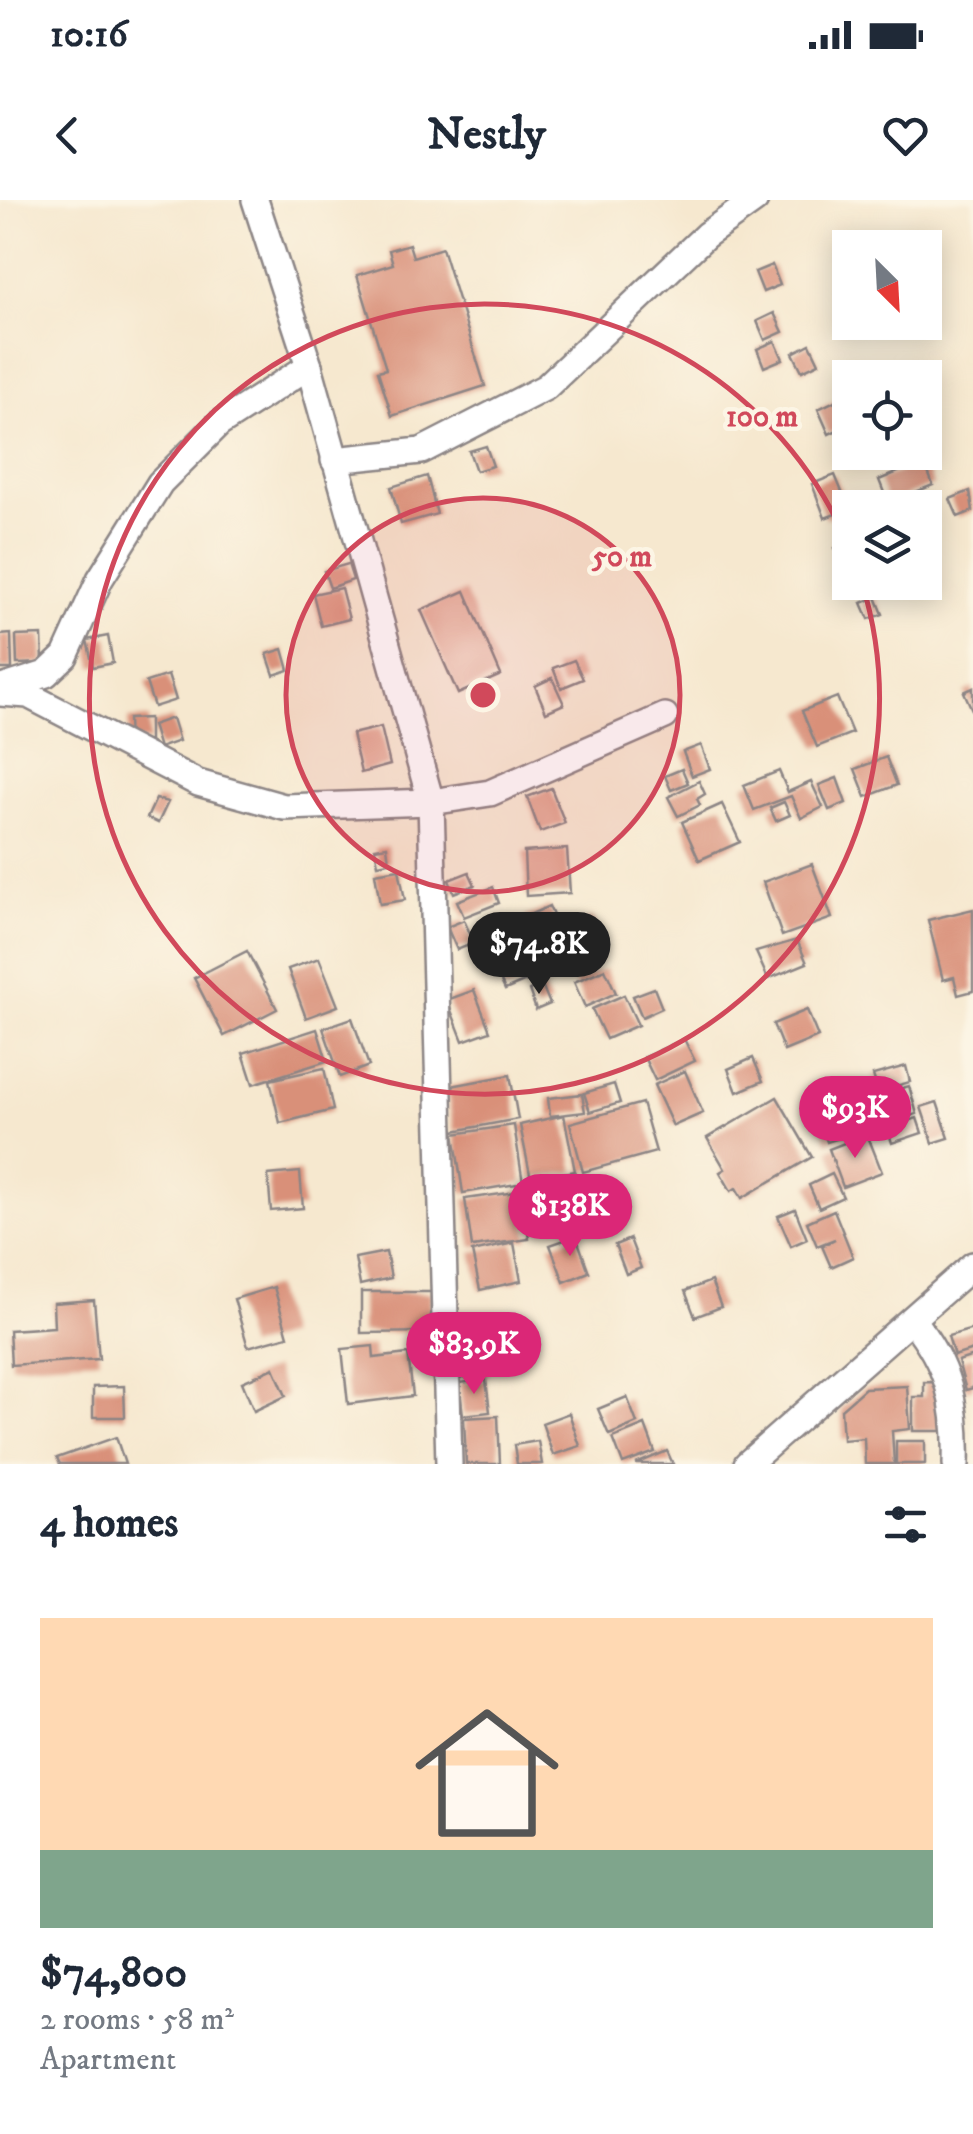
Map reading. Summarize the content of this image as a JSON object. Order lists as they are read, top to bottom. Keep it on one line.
{"north":"bottom right","page":{"status":"10:16","header":"Nestly","price":["$74.8K","$93K","$138K","$83.9K"],"heading":"4 homes","list":[{"name":"$74,800","note":"2 rooms · 58 m² · Apartment"}]},"rings":["100 m","50 m"]}
